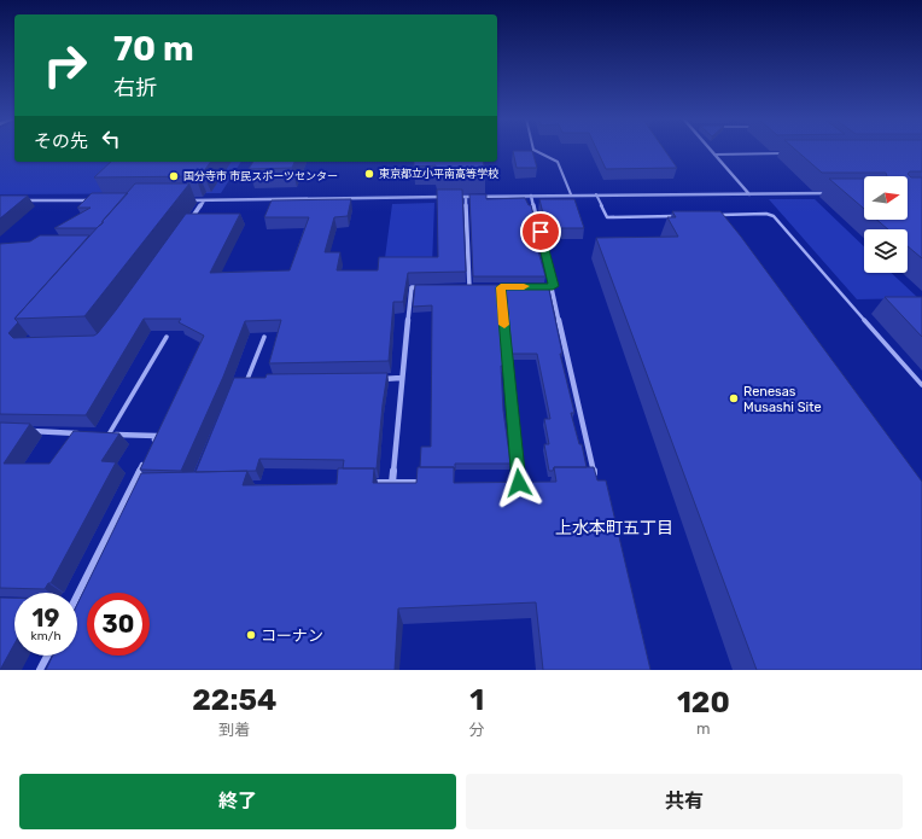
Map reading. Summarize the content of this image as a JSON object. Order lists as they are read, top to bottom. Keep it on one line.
{"districts":["上水本町五丁目"],"places":["東京都立小平南高等学校","国分寺市 市民スポーツセンター","Renesas Musashi Site","コーナン"],"north":"right","page":{"turn":["70 m","右折"],"then":"その先","speed":"19 km/h","limit":"30","eta":["22:54","到着","1","分","120","m"],"buttons":["終了","共有"]}}
